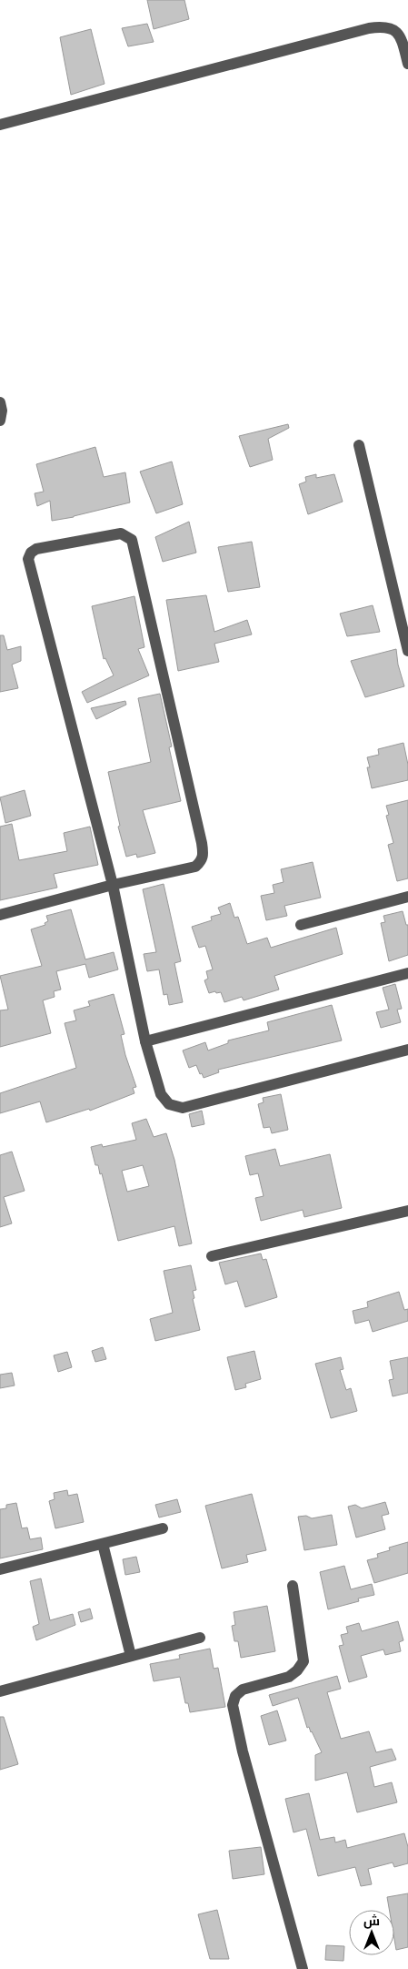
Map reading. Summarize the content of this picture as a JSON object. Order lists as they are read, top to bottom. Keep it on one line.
{"north":"top"}
